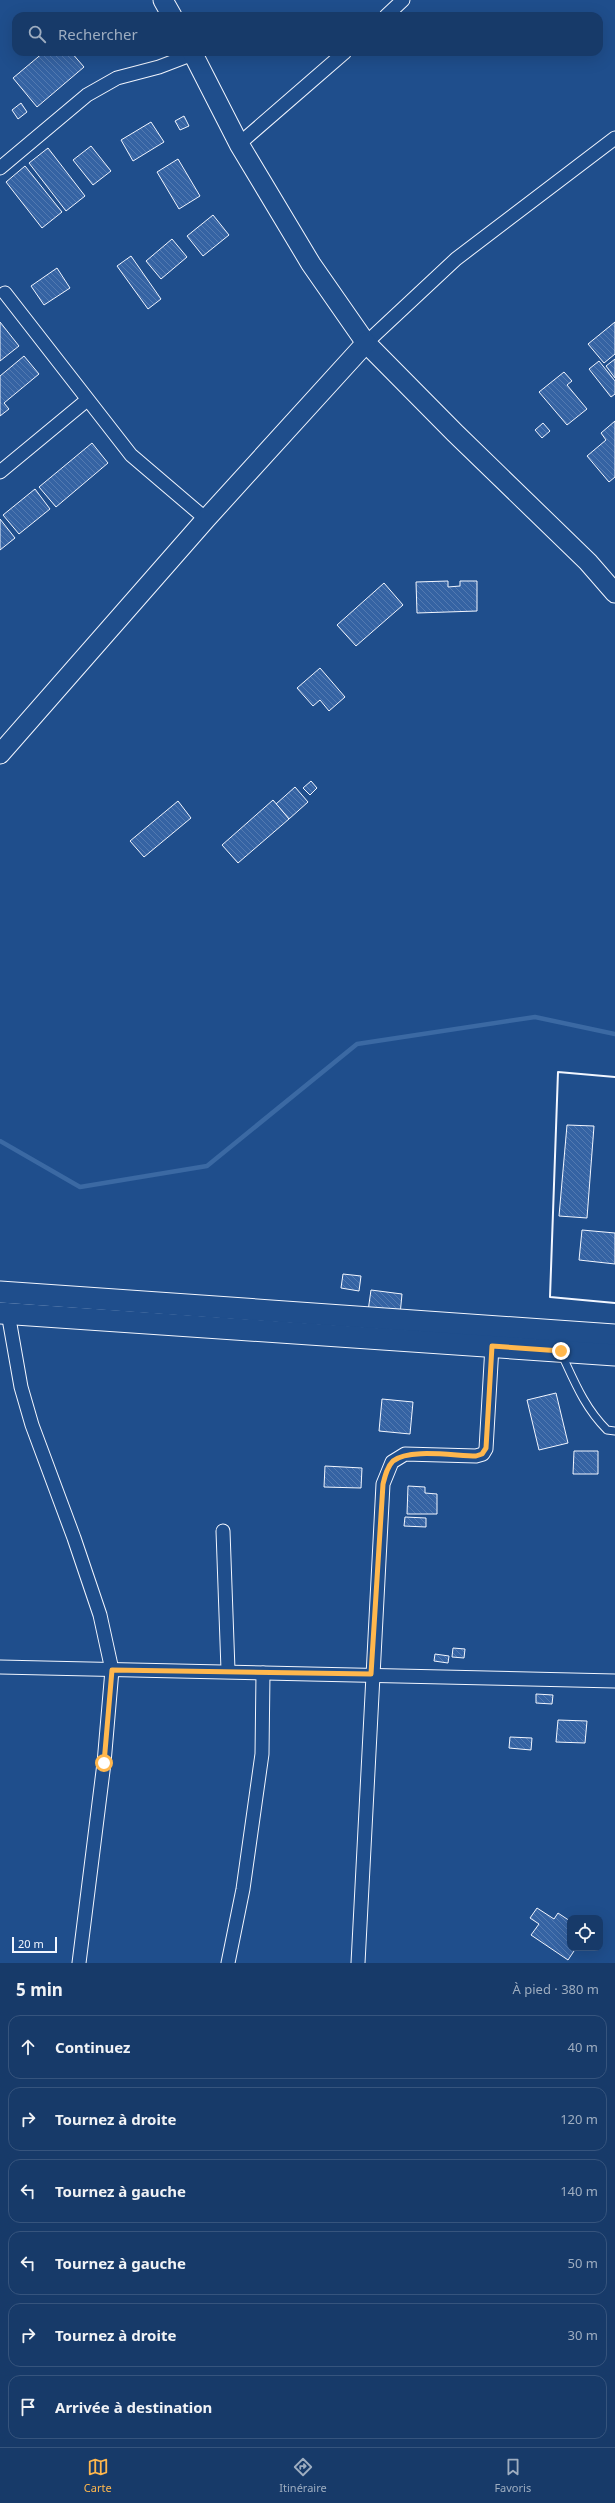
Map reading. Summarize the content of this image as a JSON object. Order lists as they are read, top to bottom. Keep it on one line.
{"scale_bar":"20 m","page":{"search":"Rechercher","scale":"20 m","heading":["5 min","À pied · 380 m"],"list":[["Continuez","40 m"],["Tournez à droite","120 m"],["Tournez à gauche","140 m"],["Tournez à gauche","50 m"],["Tournez à droite","30 m"],"Arrivée à destination"],"nav":["Carte","Itinéraire","Favoris"]}}
